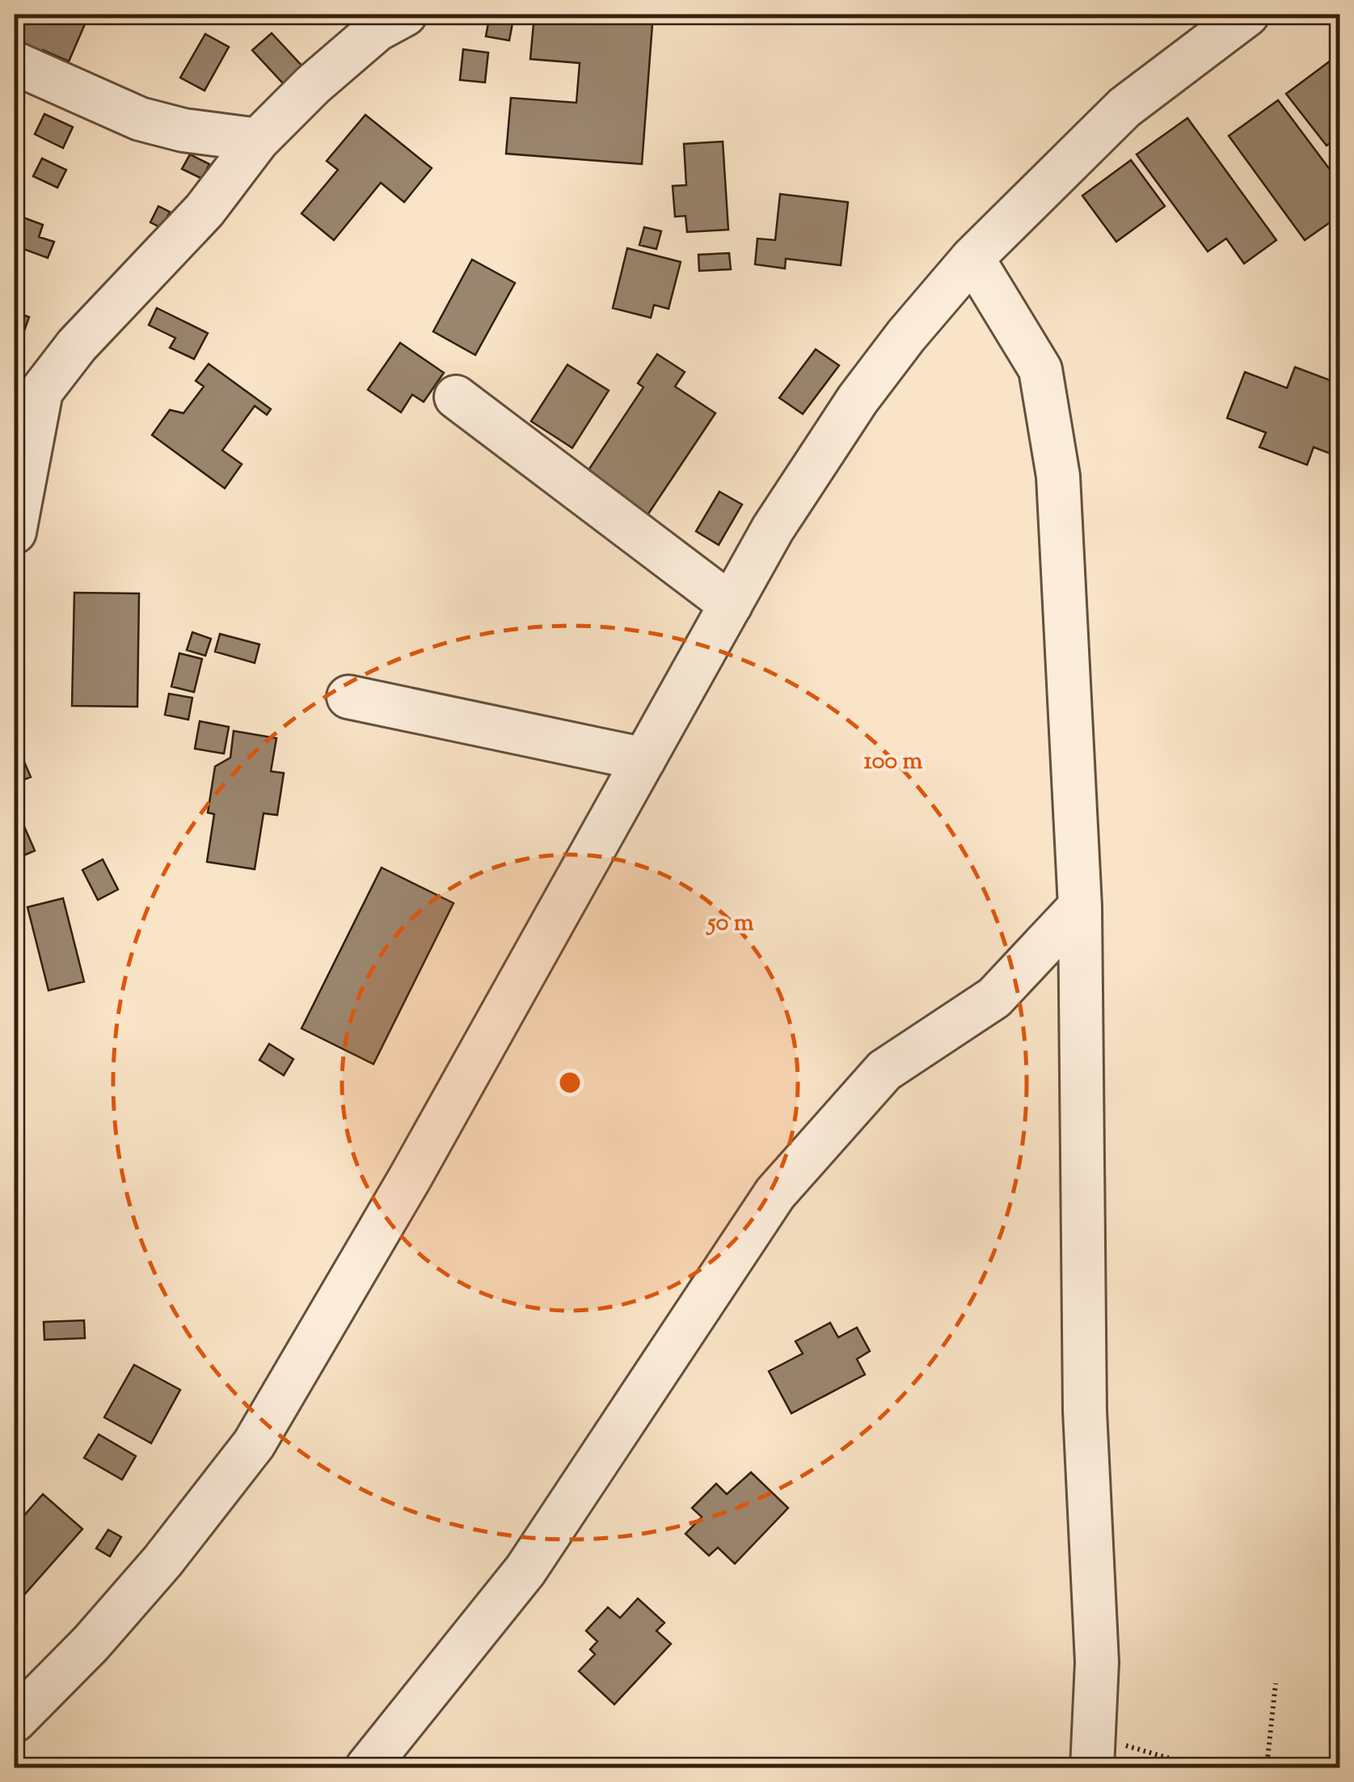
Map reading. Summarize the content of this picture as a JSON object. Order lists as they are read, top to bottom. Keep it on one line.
{"rings":["100 m","50 m"]}
